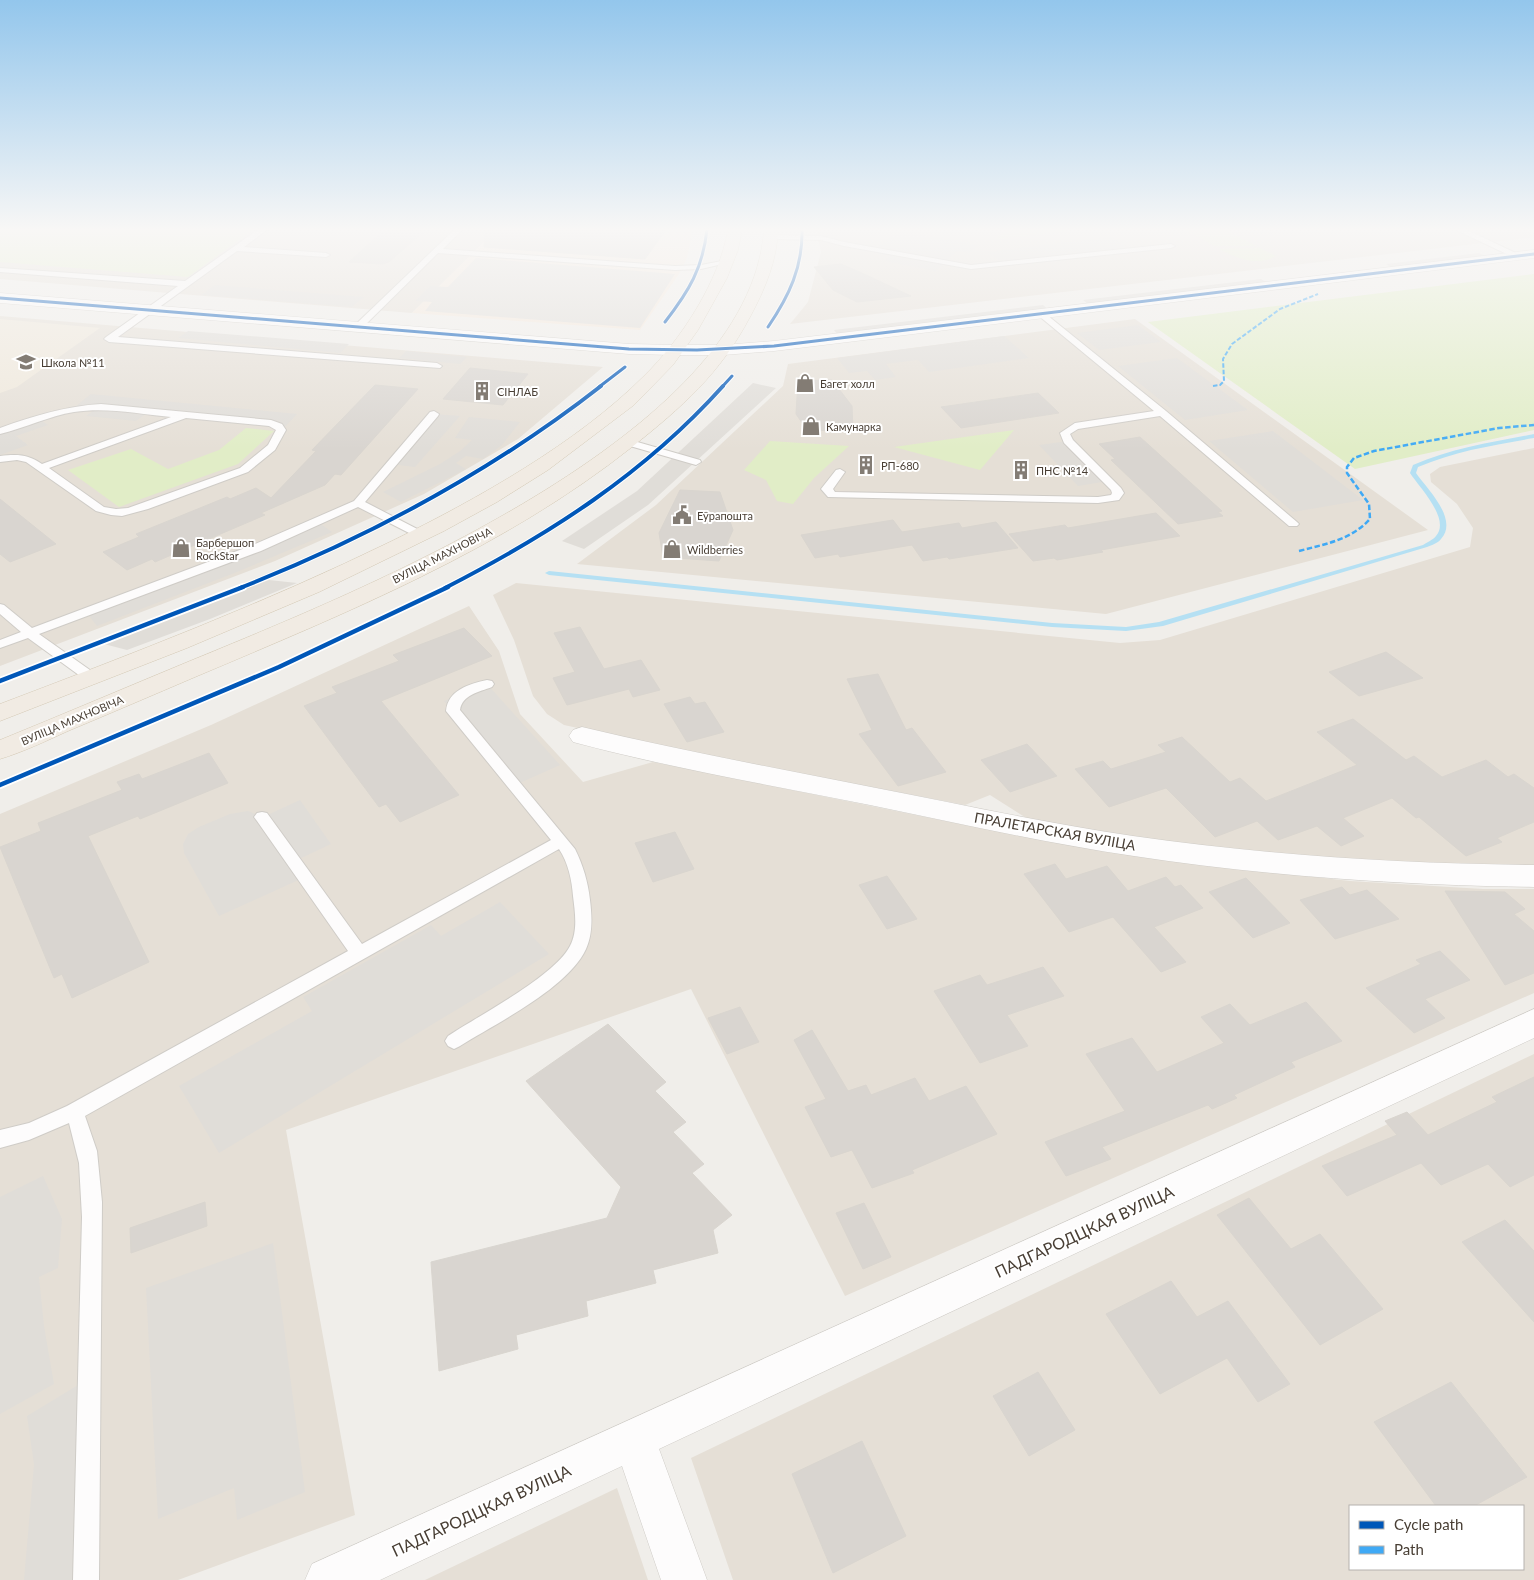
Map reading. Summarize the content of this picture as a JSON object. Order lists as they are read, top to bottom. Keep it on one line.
{"streets":{"main road":["ВУЛІЦА МАХНОВІЧА"],"street":["ПРАЛЕТАРСКАЯ ВУЛІЦА","ПАДГАРОДЦКАЯ ВУЛІЦА"]},"places":{"school or university":["Школа №11"],"shop":["Багет холл","Камунарка","Барбершоп RockStar","Wildberries"],"building":["СІНЛАБ","РП-680","ПНС №14"],"public building":["Еўрапошта"]},"legend":["Cycle path","Path"]}
